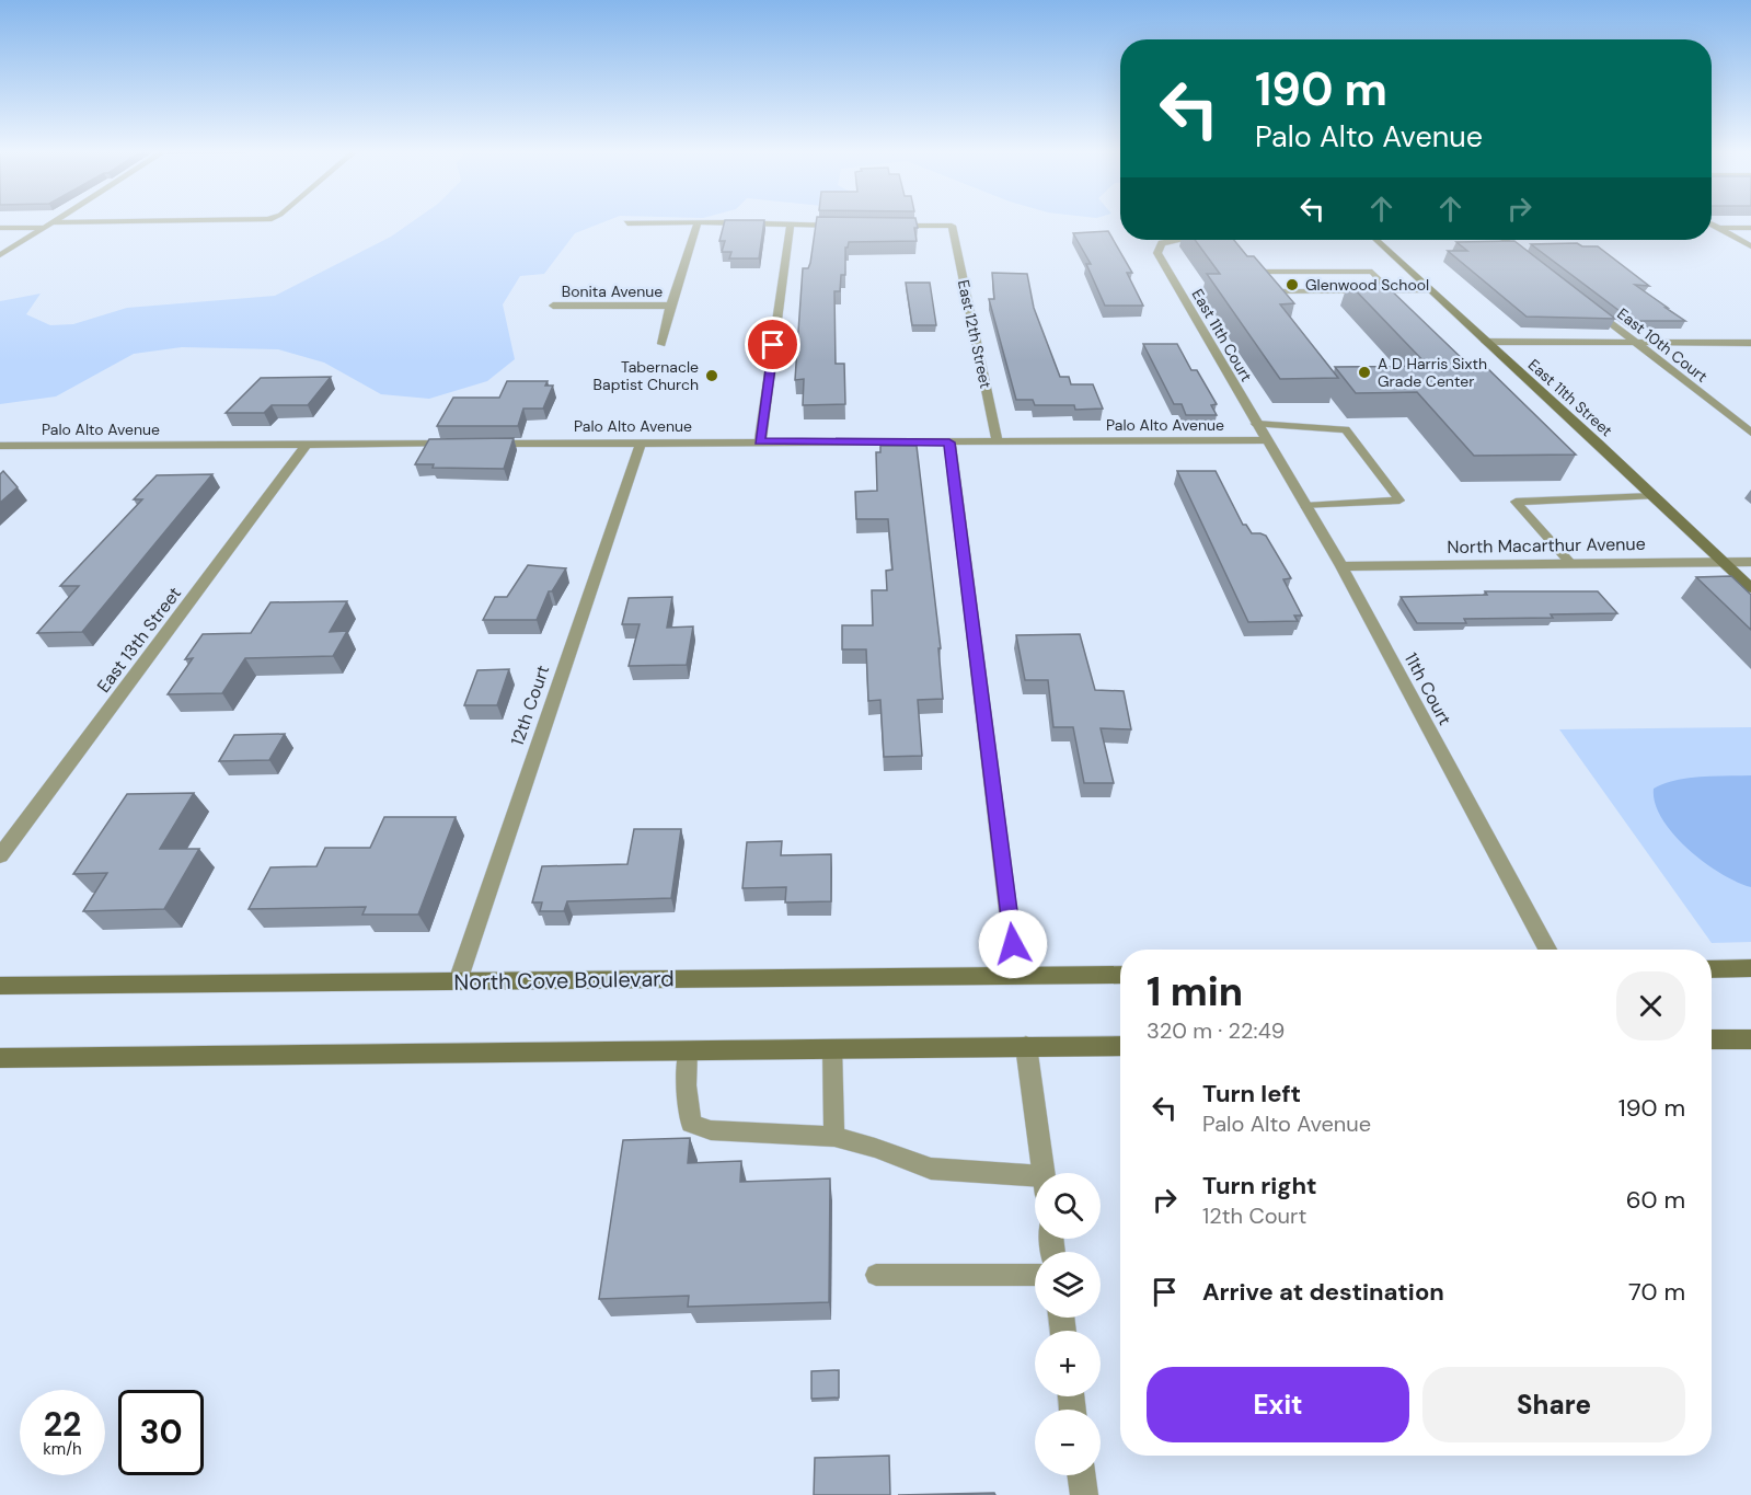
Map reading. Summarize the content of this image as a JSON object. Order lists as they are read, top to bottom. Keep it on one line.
{"streets":{"main road":["East 11th Street","North Cove Boulevard"],"street":["Bonita Avenue","East 12th Street","East 11th Court","East 10th Court","Palo Alto Avenue","North Macarthur Avenue","East 13th Street","11th Court","12th Court"]},"crossings":[["East 12th Street","Palo Alto Avenue"],["East 11th Court","Palo Alto Avenue"],["East 11th Court","11th Court"],["East 11th Street","North Macarthur Avenue"],["Palo Alto Avenue","East 13th Street"],["Palo Alto Avenue","11th Court"],["Palo Alto Avenue","12th Court"],["North Macarthur Avenue","11th Court"],["12th Court","North Cove Boulevard"]],"places":["Glenwood School","A D Harris Sixth Grade Center","Tabernacle Baptist Church"],"page":{"turn":["190 m","Palo Alto Avenue"],"heading":["1 min","320 m · 22:49"],"list":[{"name":"Turn left","note":"Palo Alto Avenue","value":"190 m"},{"name":"Turn right","note":"12th Court","value":"60 m"},{"name":"Arrive at destination","value":"70 m"}],"map_buttons":["+","−"],"buttons":["Exit","Share"],"speed":"22 km/h","limit":"30"}}
